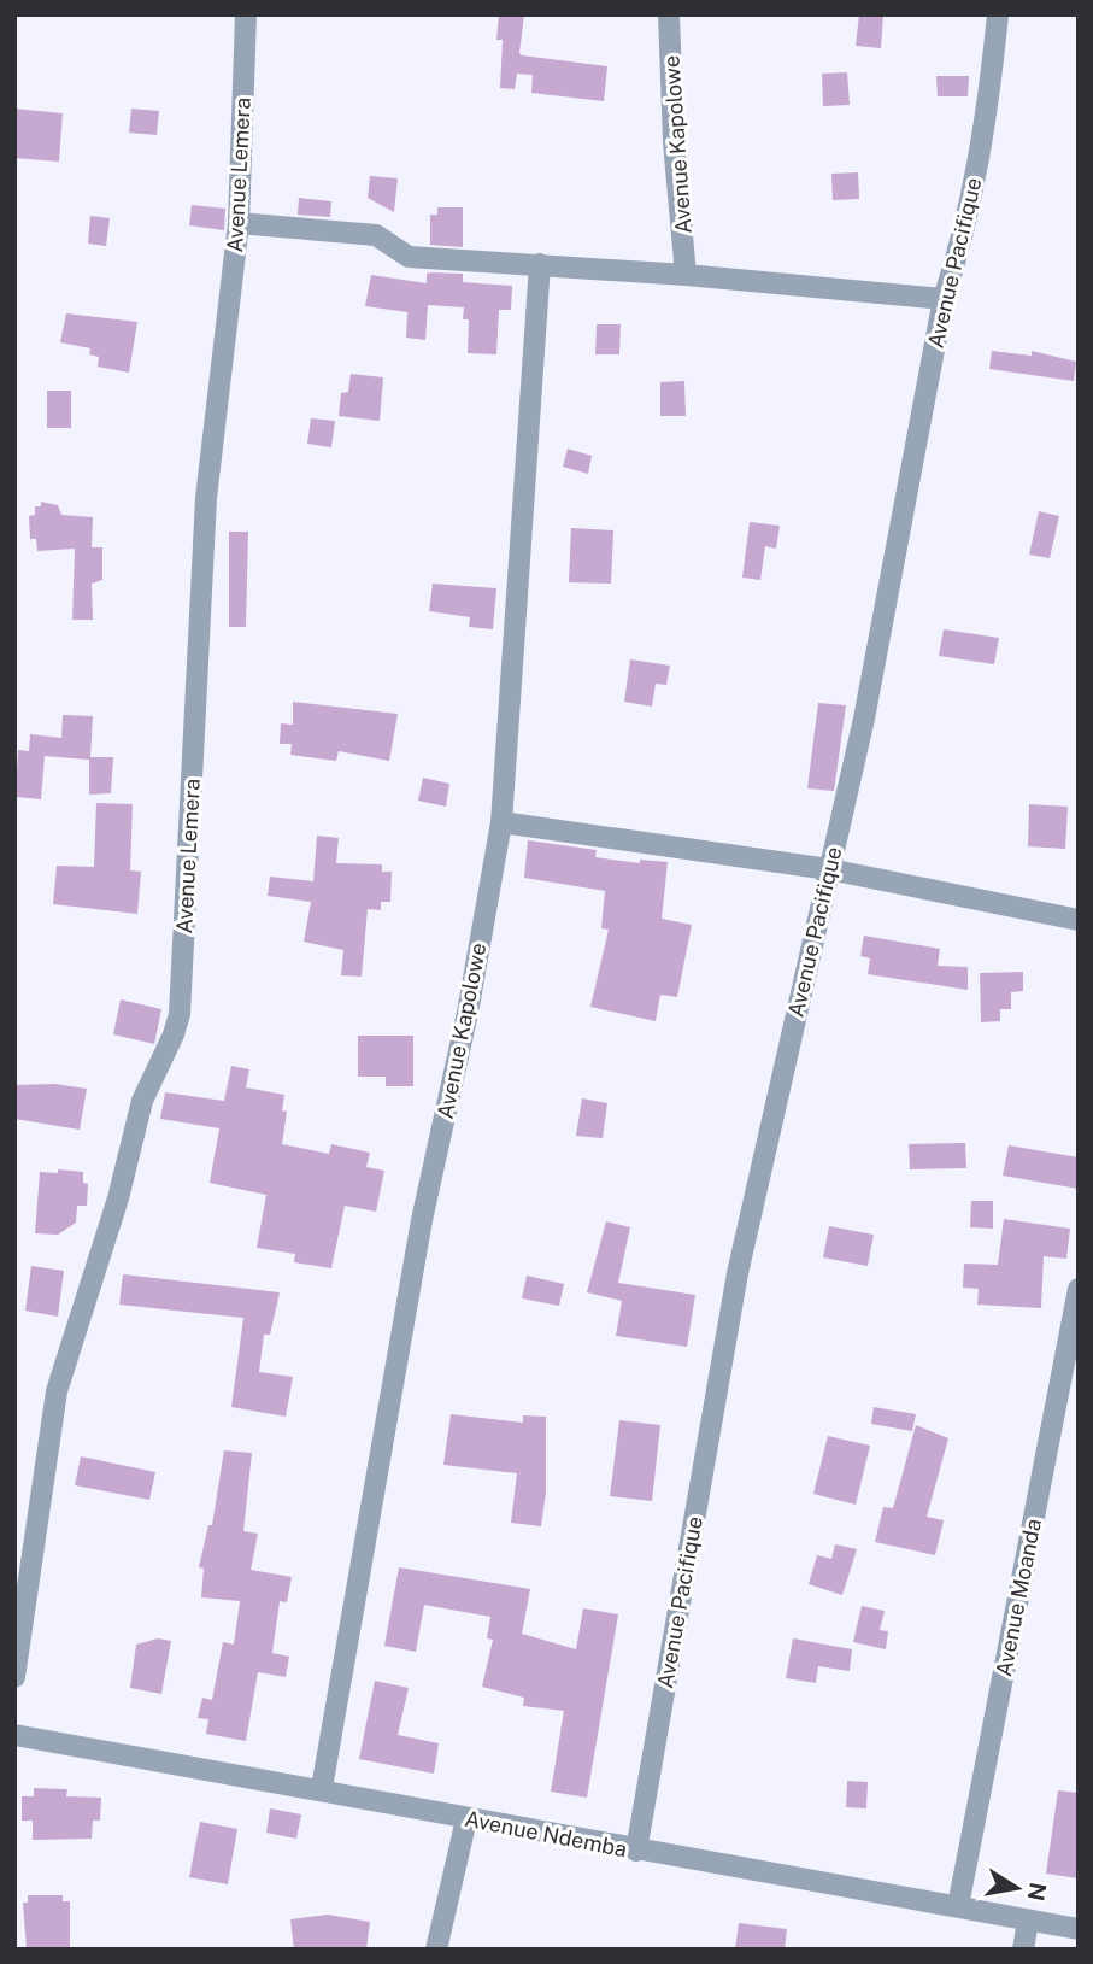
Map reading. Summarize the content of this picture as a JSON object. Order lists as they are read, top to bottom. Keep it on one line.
{"streets":{"street":["Avenue Kapolowe","Avenue Lemera","Avenue Pacifique","Avenue Moanda","Avenue Ndemba"]},"crossings":[["Avenue Kapolowe","Avenue Ndemba"],["Avenue Pacifique","Avenue Ndemba"],["Avenue Moanda","Avenue Ndemba"]],"north":"right"}
